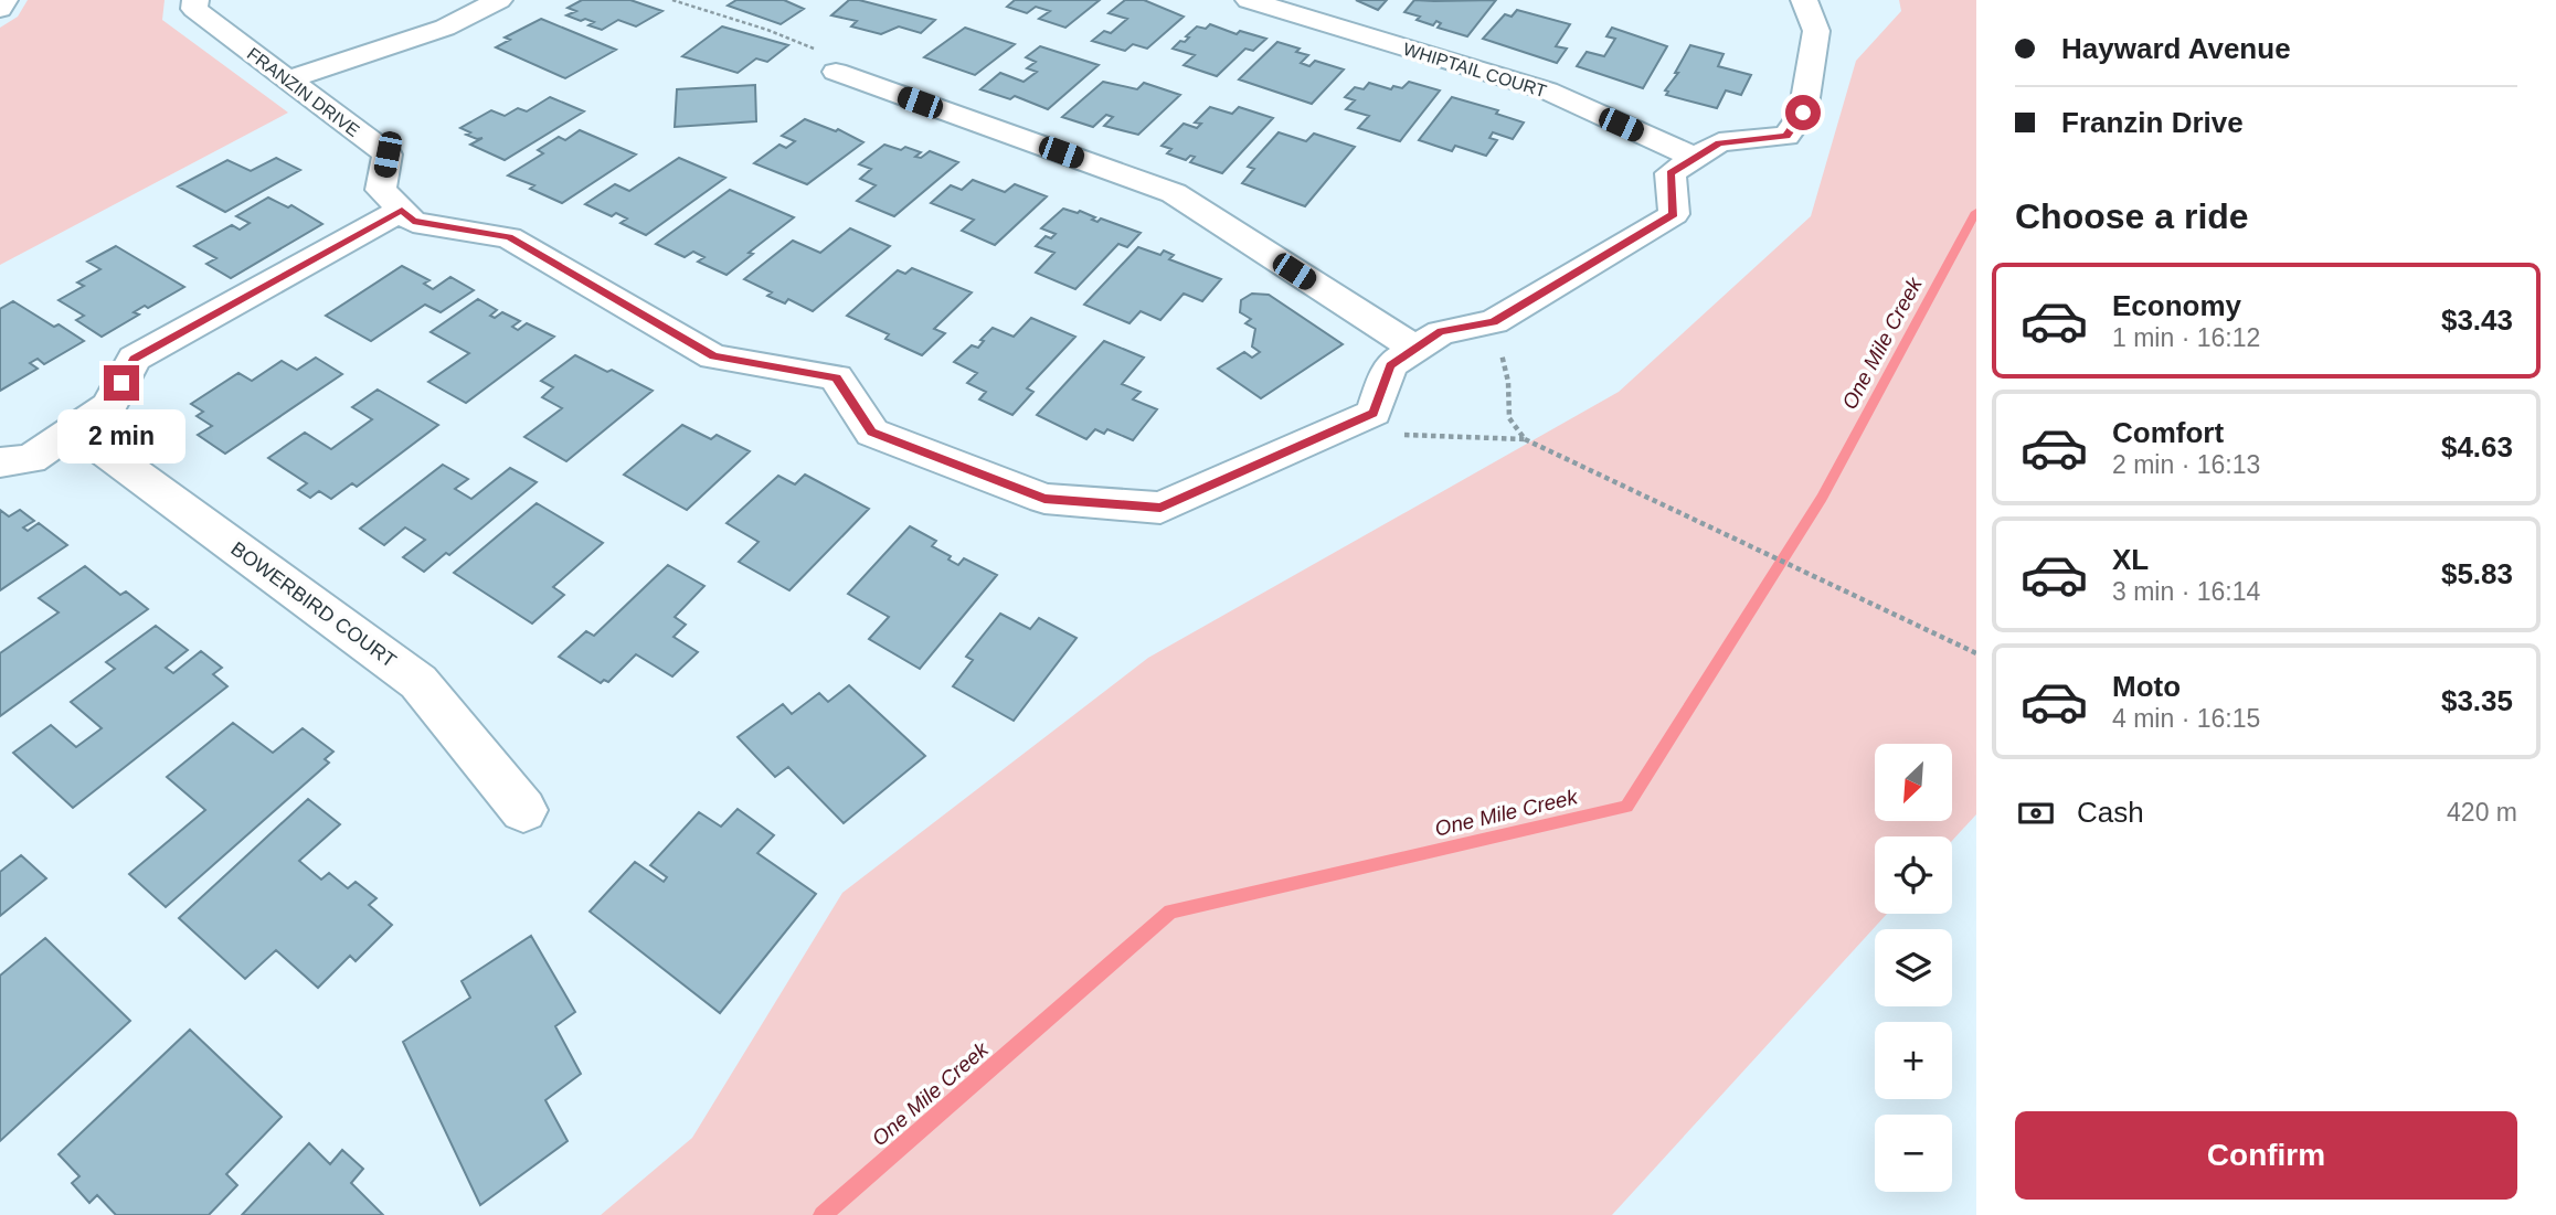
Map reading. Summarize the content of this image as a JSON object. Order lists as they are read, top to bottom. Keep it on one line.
{"streets":{"street":["WHIPTAIL COURT","FRANZIN DRIVE","BOWERBIRD COURT"]},"water":["One Mile Creek"],"north":"bottom left","page":{"banner":["Hayward Avenue","Franzin Drive"],"heading":"Choose a ride","list":[{"name":"Economy","note":"1 min · 16:12","value":"$3.43"},{"name":"Comfort","note":"2 min · 16:13","value":"$4.63"},{"name":"XL","note":"3 min · 16:14","value":"$5.83"},{"name":"Moto","note":"4 min · 16:15","value":"$3.35"}],"bubble":"2 min","map_buttons":["+","−"],"pay":["Cash","420 m"],"buttons":"Confirm"}}
